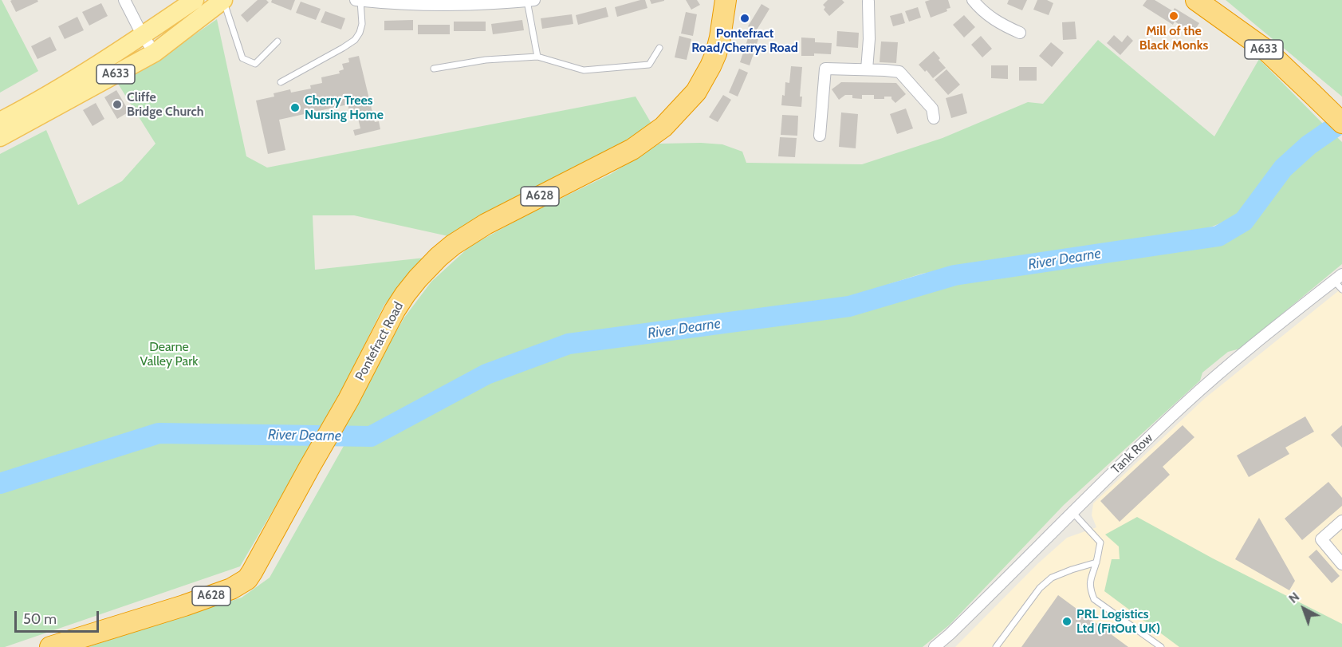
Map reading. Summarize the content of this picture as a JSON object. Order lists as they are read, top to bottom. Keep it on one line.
{"streets":{"highway":["A633","A628","Pontefract Road"],"street":["Tank Row"]},"water":["River Dearne"],"parks":["Dearne Valley Park"],"places":["Mill of the Black Monks","Pontefract Road/Cherrys Road","Cliffe Bridge Church","Cherry Trees Nursing Home","PRL Logistics Ltd (FitOut UK)"],"scale_bar":"50 m","north":"top left"}
